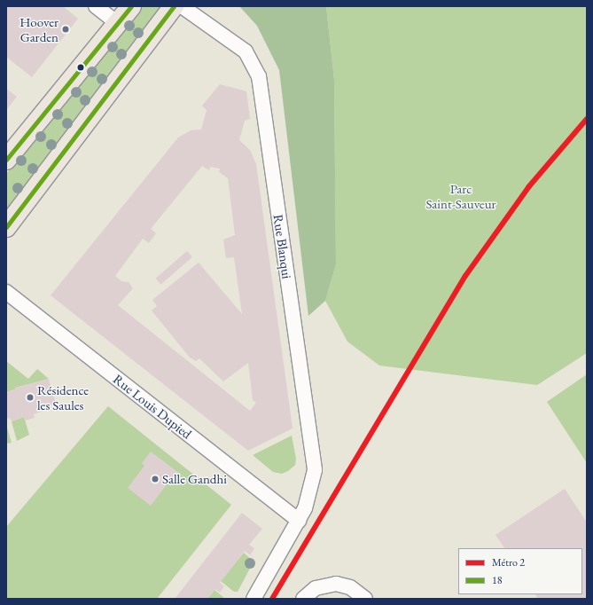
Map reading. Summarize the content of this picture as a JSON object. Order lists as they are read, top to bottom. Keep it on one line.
{"streets":{"street":["Rue Blanqui","Rue Louis Dupied"]},"crossings":[["Rue Blanqui","Rue Louis Dupied"]],"parks":["Parc Saint-Sauveur"],"places":["Hoover Garden","Résidence les Saules","Salle Gandhi"],"lines":["transit line 18","metro line 2"],"legend":["Métro 2","18"]}
